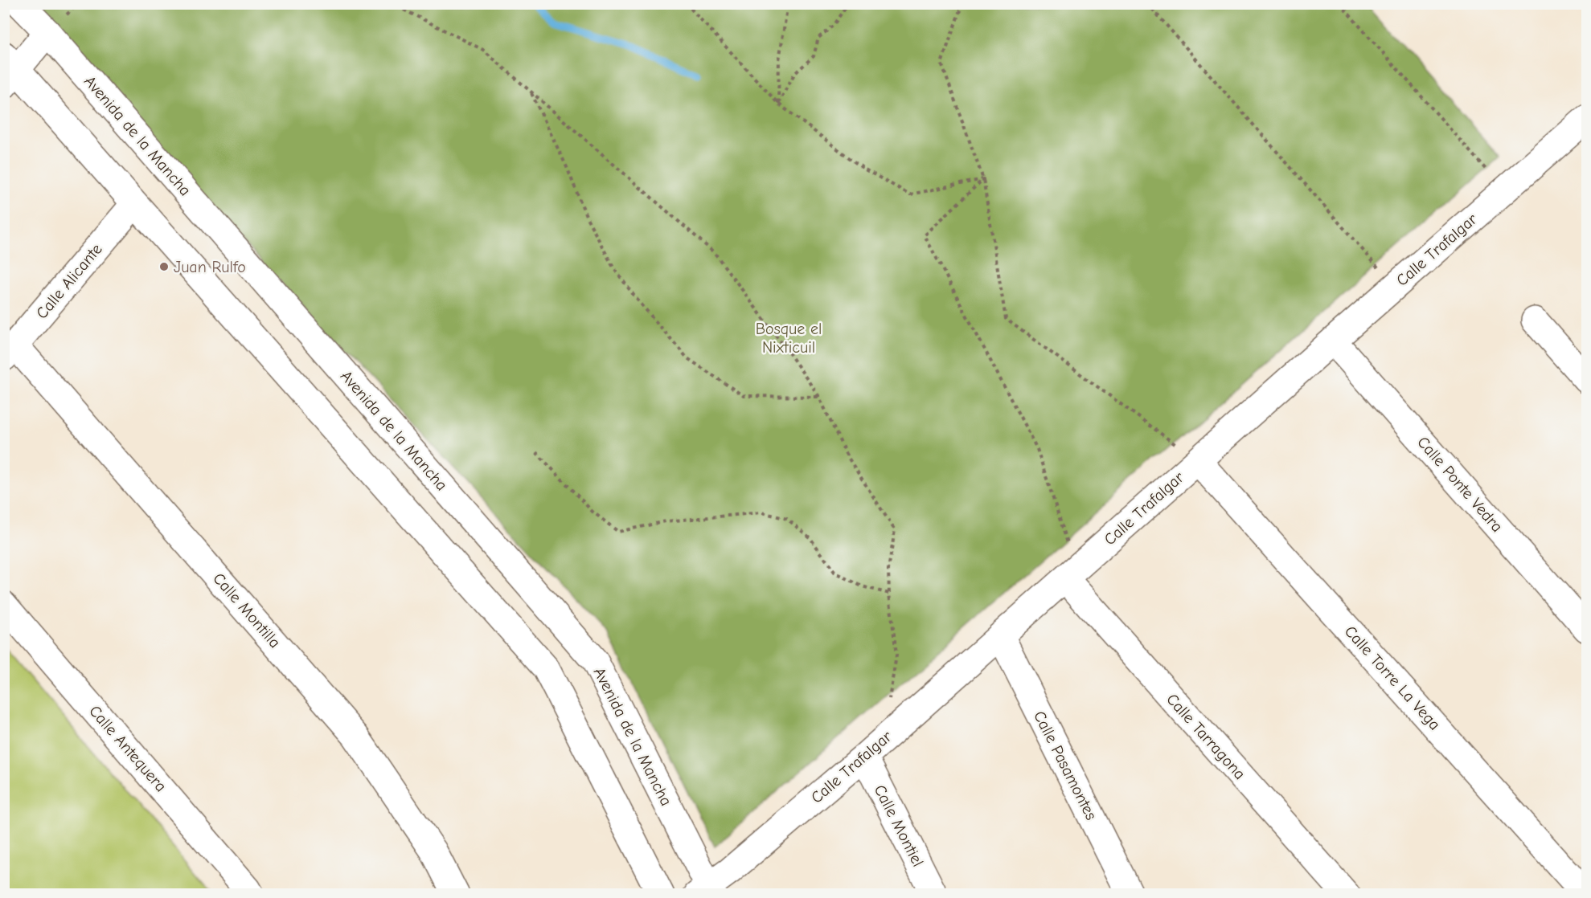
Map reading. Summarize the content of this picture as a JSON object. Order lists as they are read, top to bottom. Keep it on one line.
{"streets":{"street":["Avenida de la Mancha","Calle Trafalgar","Calle Alicante","Calle Ponte Vedra","Calle Montilla","Calle Torre La Vega","Calle Tarragona","Calle Antequera","Calle Pasamontes","Calle Montiel"]},"crossings":[["Avenida de la Mancha","Calle Trafalgar"],["Calle Trafalgar","Calle Ponte Vedra"],["Calle Trafalgar","Calle Torre La Vega"],["Calle Trafalgar","Calle Tarragona"],["Calle Trafalgar","Calle Pasamontes"],["Calle Trafalgar","Calle Montiel"],["Calle Alicante","Calle Montilla"]],"parks":["Bosque el Nixticuil"],"places":["Juan Rulfo"]}
